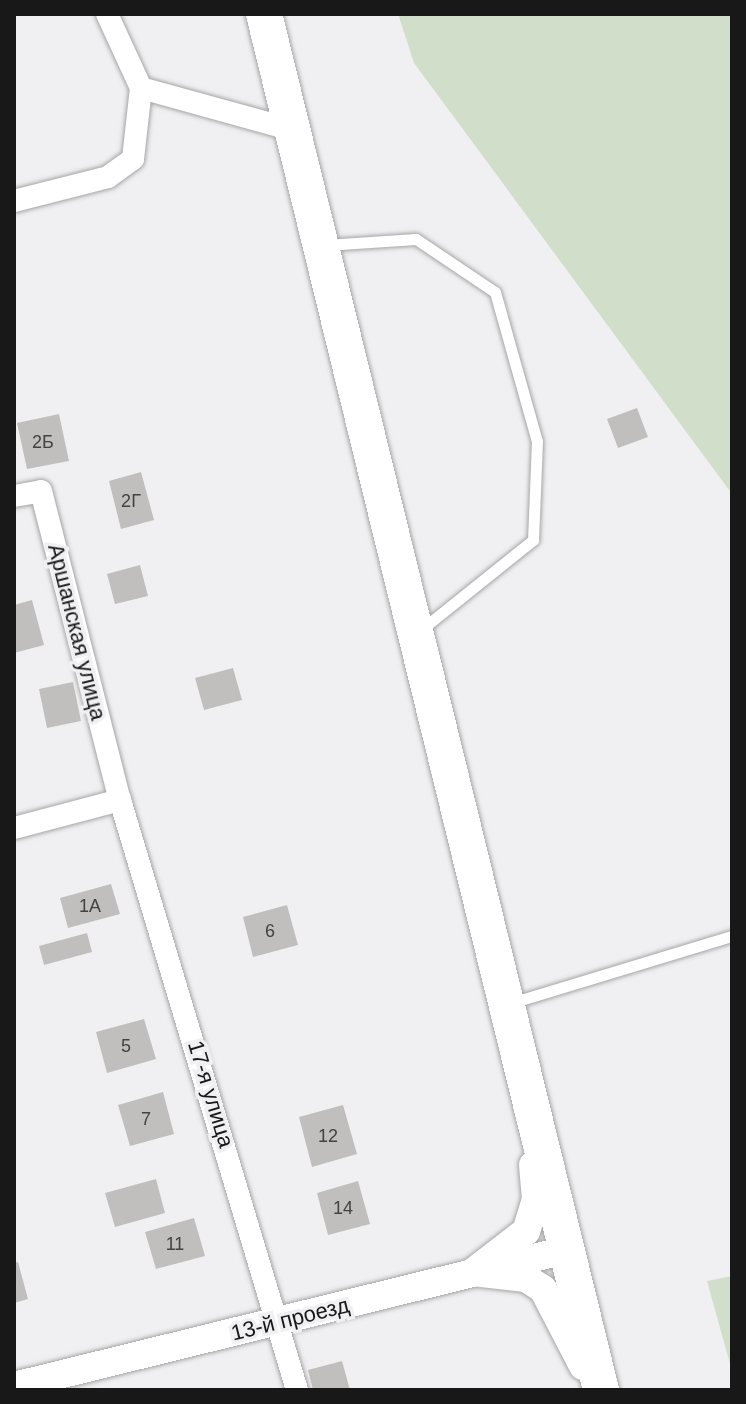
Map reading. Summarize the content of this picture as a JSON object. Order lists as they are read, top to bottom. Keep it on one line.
{"streets":{"street":["Аршанская улица","17-я улица","13-й проезд"]},"crossings":[["Аршанская улица","17-я улица"],["17-я улица","13-й проезд"]],"house_numbers":["2Б","2Г","1А","6","5","7","12","14","11"]}
